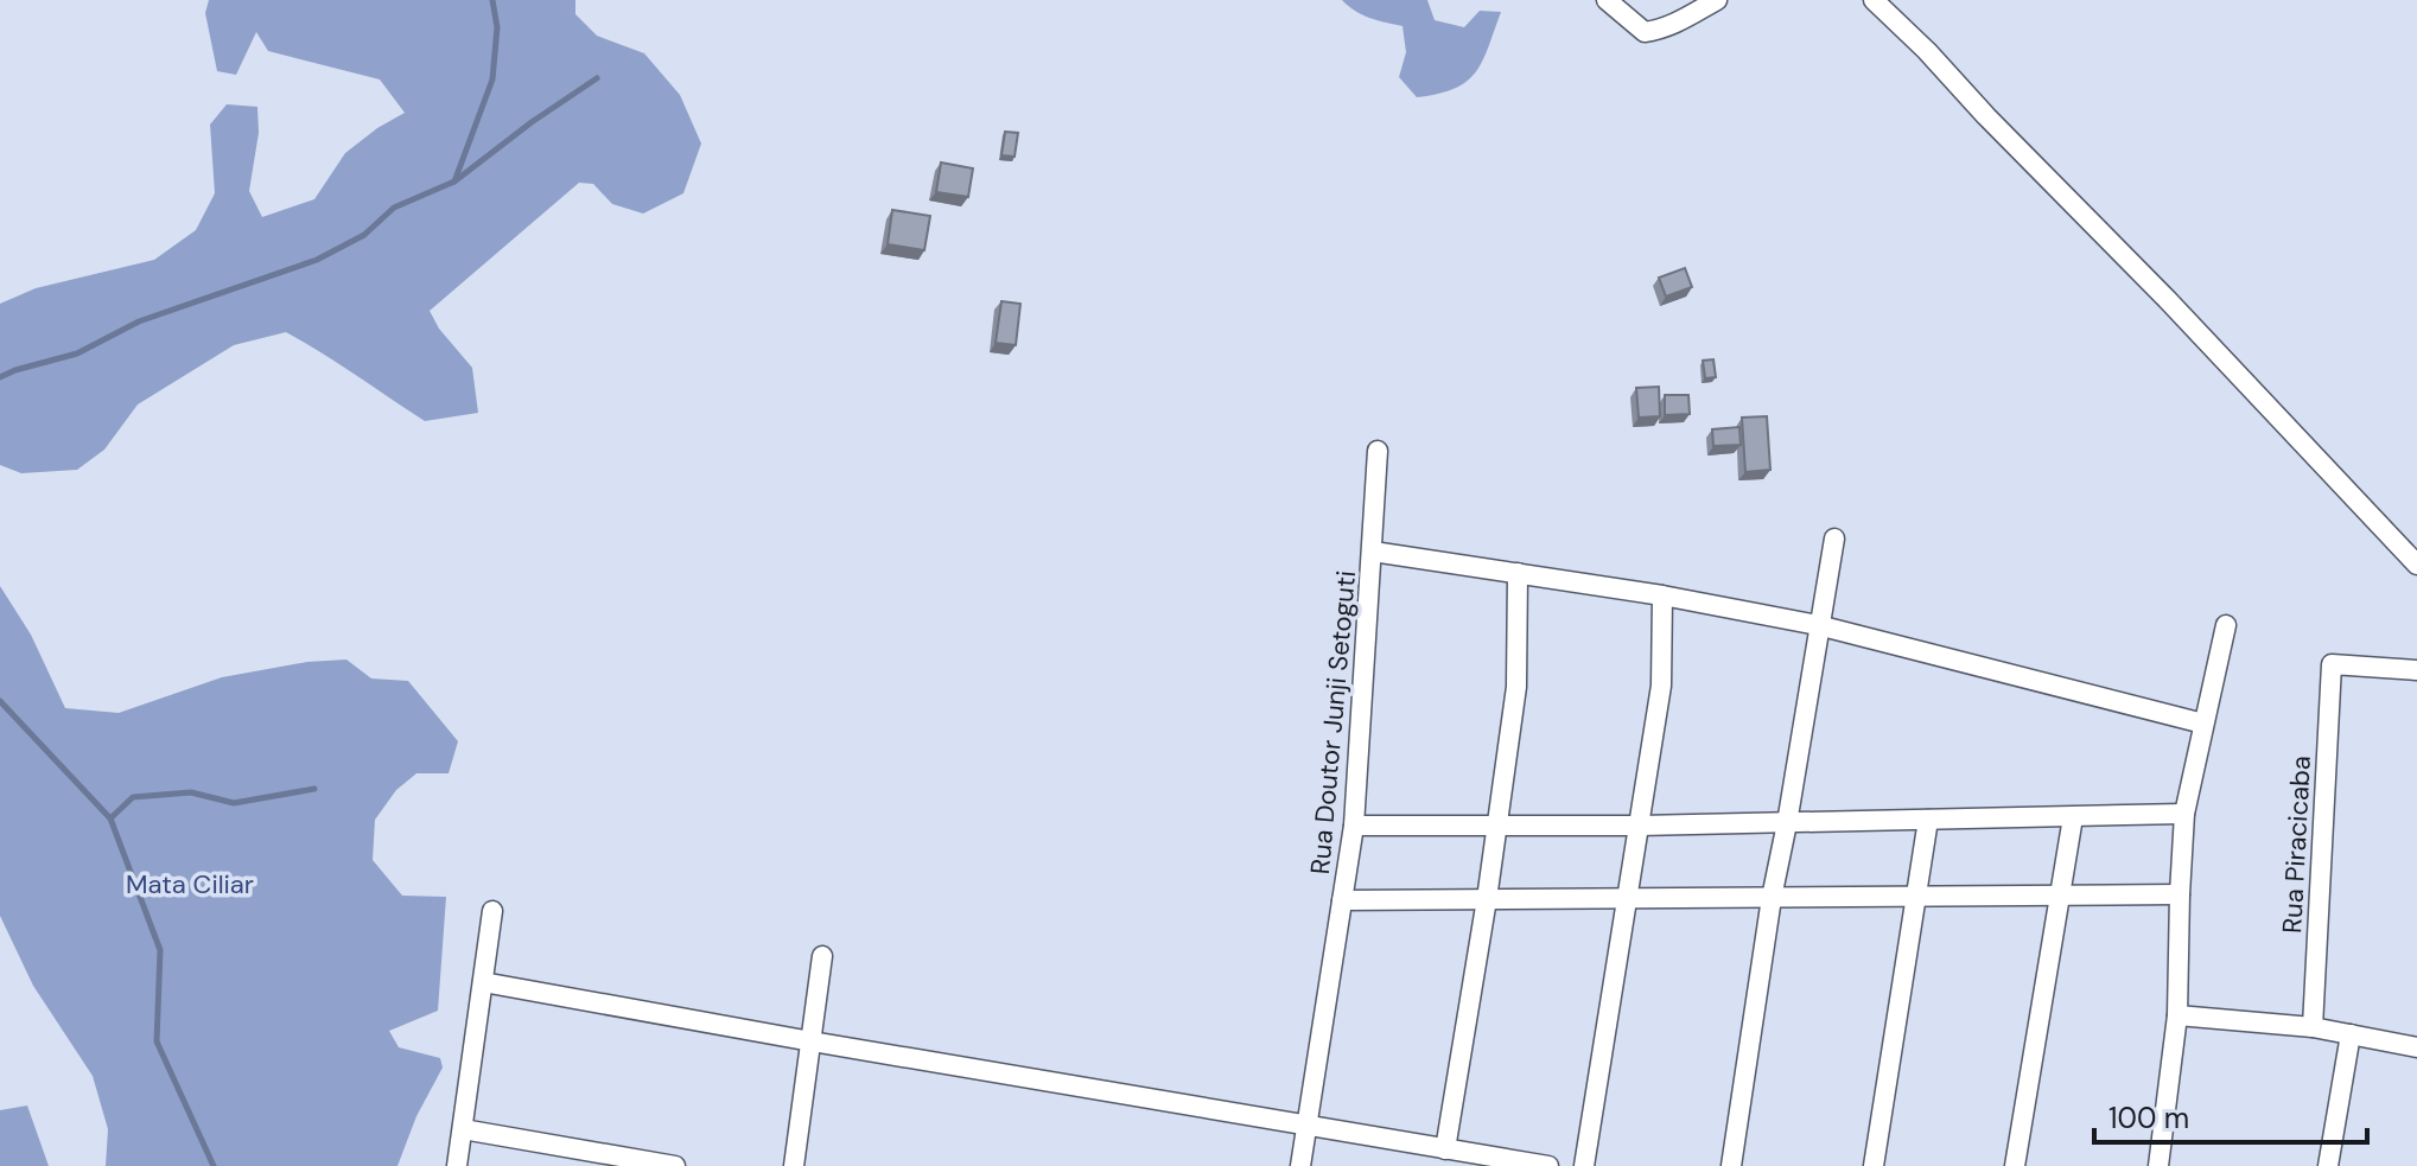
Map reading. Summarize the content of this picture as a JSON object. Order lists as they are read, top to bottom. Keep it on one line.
{"streets":{"street":["Rua Doutor Junji Setoguti","Rua Piracicaba"]},"parks":["Mata Ciliar"],"scale_bar":"100 m"}
